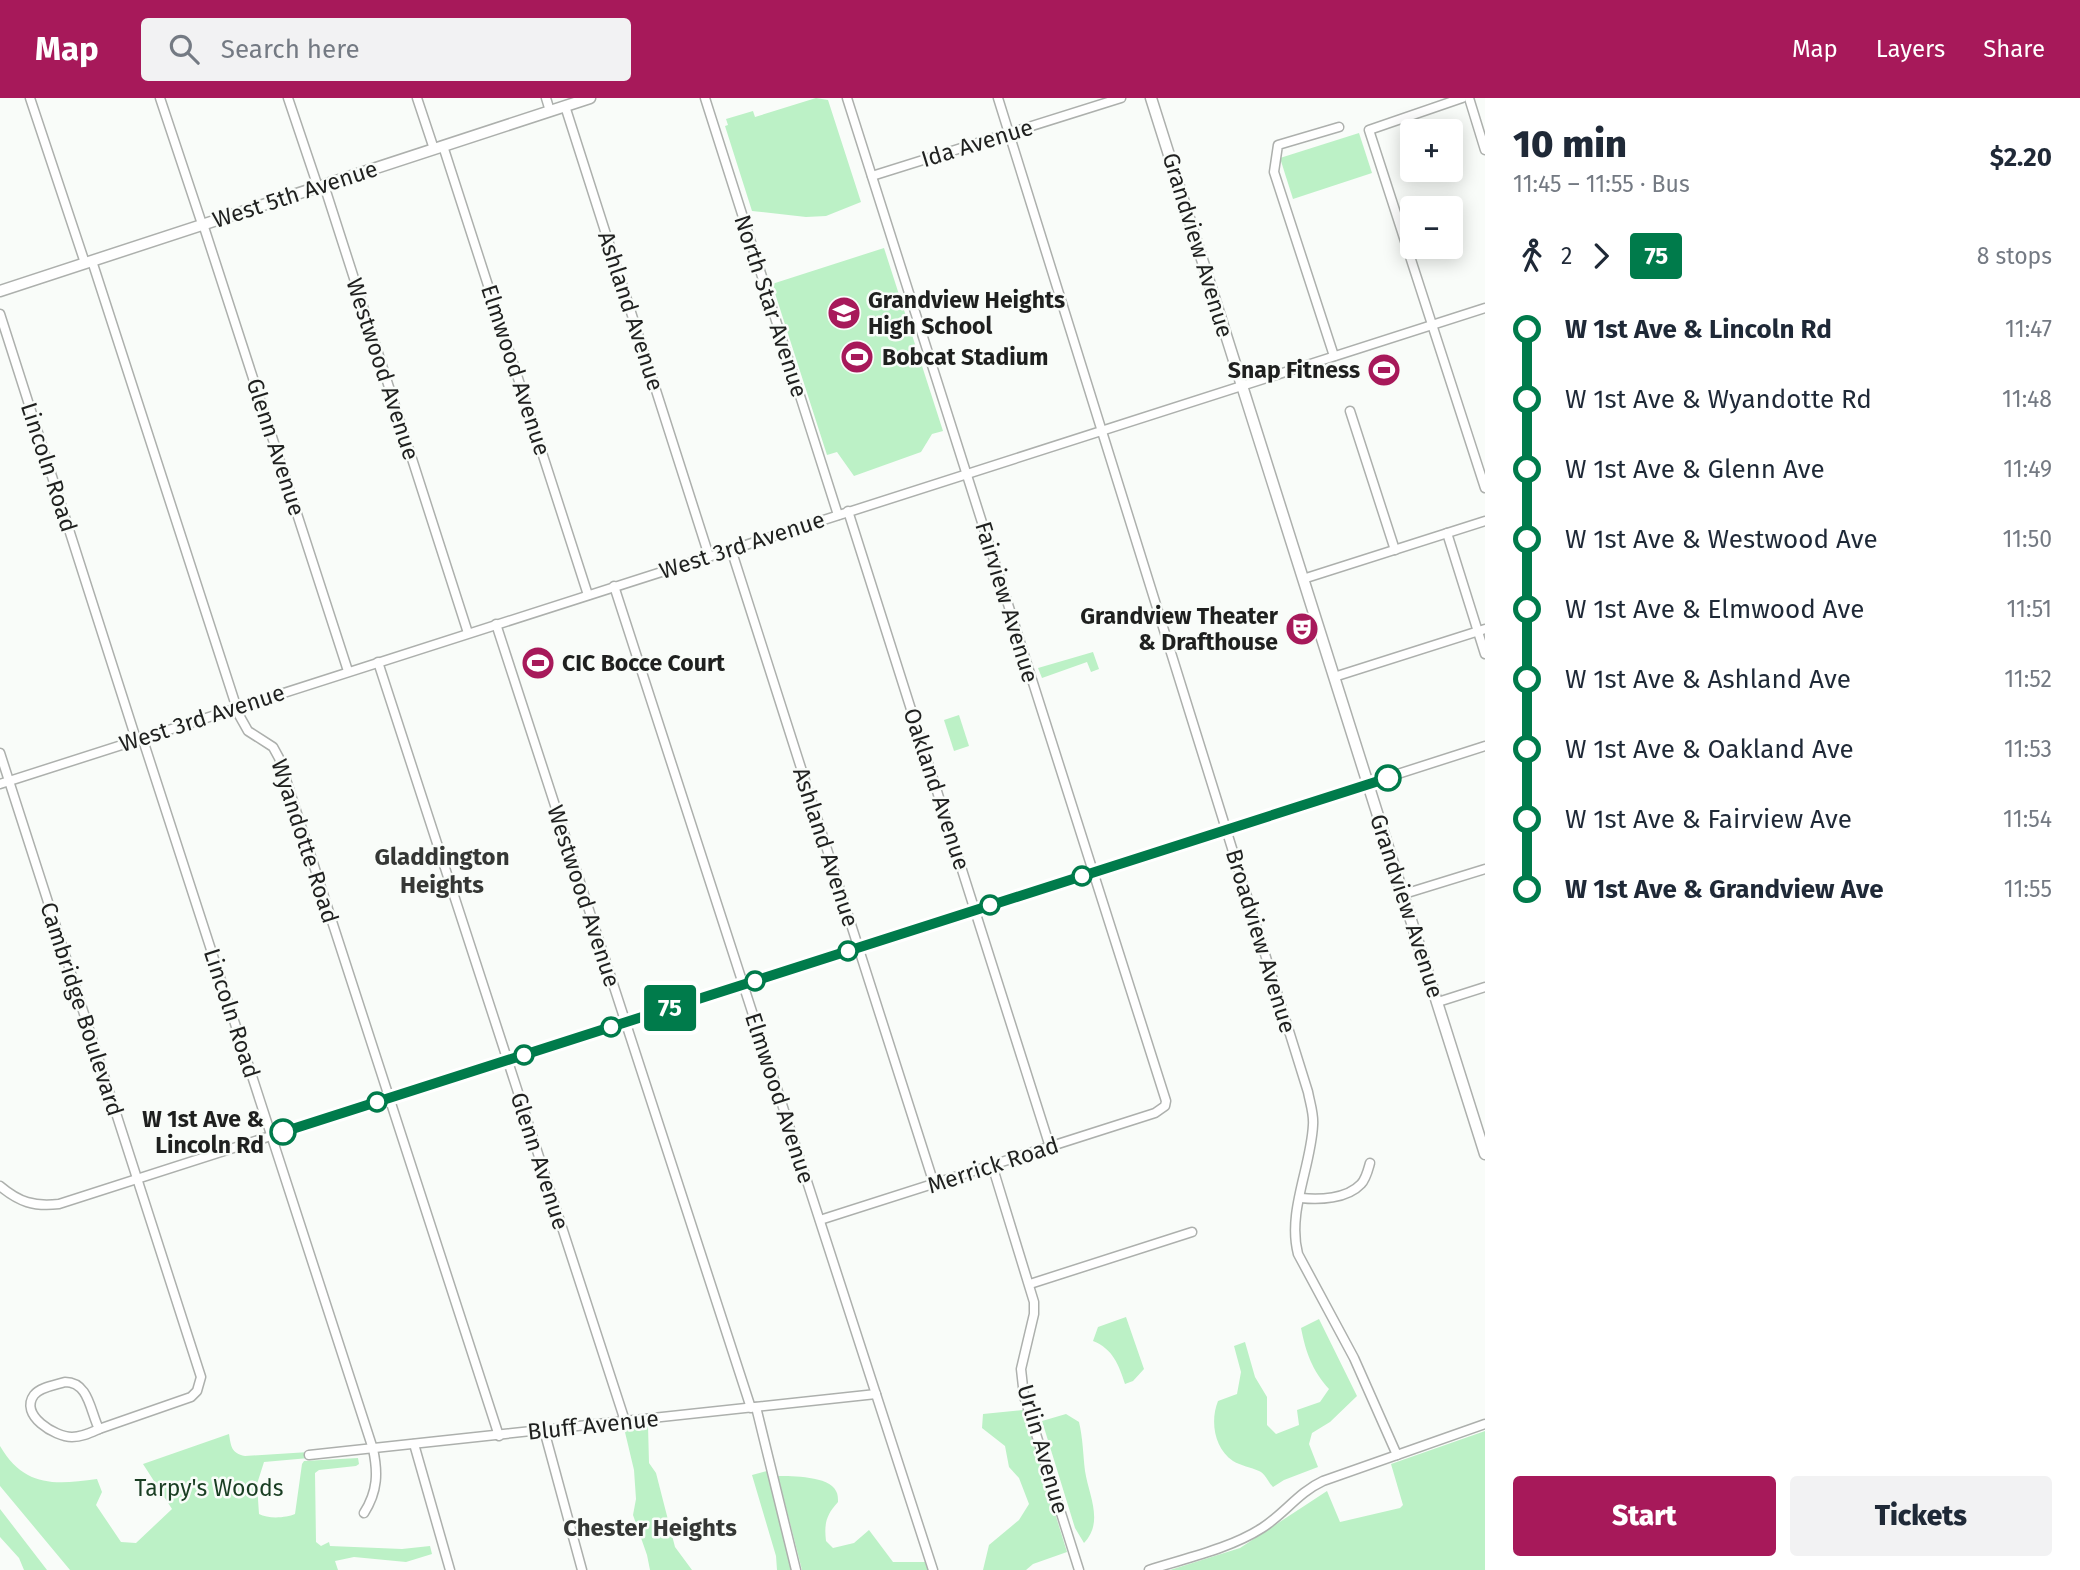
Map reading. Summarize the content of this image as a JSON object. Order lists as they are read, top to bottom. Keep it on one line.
{"streets":{"main road":["West 5th Avenue","Grandview Avenue"],"street":["Ida Avenue","North Star Avenue","Ashland Avenue","Westwood Avenue","Elmwood Avenue","Glenn Avenue","Lincoln Road","West 3rd Avenue","Fairview Avenue","Oakland Avenue","Wyandotte Road","Broadview Avenue","Cambridge Boulevard","Merrick Road","Bluff Avenue","Urlin Avenue"]},"crossings":[["Ida Avenue","Fairview Avenue"],["Ida Avenue","Broadview Avenue"],["West 5th Avenue","Ashland Avenue"],["West 5th Avenue","Westwood Avenue"],["West 5th Avenue","Elmwood Avenue"],["West 5th Avenue","Glenn Avenue"],["West 5th Avenue","Wyandotte Road"],["Grandview Avenue","West 3rd Avenue"],["North Star Avenue","West 3rd Avenue"],["Ashland Avenue","West 3rd Avenue"],["Ashland Avenue","Merrick Road"],["Westwood Avenue","West 3rd Avenue"],["Westwood Avenue","Bluff Avenue"],["Elmwood Avenue","West 3rd Avenue"],["Elmwood Avenue","Merrick Road"],["Elmwood Avenue","Bluff Avenue"],["Glenn Avenue","West 3rd Avenue"],["Glenn Avenue","Bluff Avenue"],["Lincoln Road","West 3rd Avenue"],["Lincoln Road","Bluff Avenue"],["West 3rd Avenue","Fairview Avenue"],["West 3rd Avenue","Oakland Avenue"],["West 3rd Avenue","Wyandotte Road"],["West 3rd Avenue","Broadview Avenue"],["West 3rd Avenue","Cambridge Boulevard"],["Fairview Avenue","Merrick Road"],["Oakland Avenue","Merrick Road"],["Wyandotte Road","Bluff Avenue"],["Merrick Road","Urlin Avenue"]],"districts":["Gladdington Heights","Chester Heights"],"parks":["Tarpy's Woods"],"places":{"school or university":["Grandview Heights High School"],"sports":["Bobcat Stadium","Snap Fitness","CIC Bocce Court"],"theatre":["Grandview Theater & Drafthouse"],"other":["W 1st Ave & Lincoln Rd"]},"lines":["bus line 75"],"page":{"header":"Map","search":"Search here","nav":["Map","Layers","Share"],"on_map":"75","heading":["10 min","11:45 – 11:55 · Bus","$2.20"],"map_buttons":["+","−"],"legs":["2","75","8 stops"],"list":[{"name":"W 1st Ave & Lincoln Rd","value":"11:47"},{"name":"W 1st Ave & Wyandotte Rd","value":"11:48"},{"name":"W 1st Ave & Glenn Ave","value":"11:49"},{"name":"W 1st Ave & Westwood Ave","value":"11:50"},{"name":"W 1st Ave & Elmwood Ave","value":"11:51"},{"name":"W 1st Ave & Ashland Ave","value":"11:52"},{"name":"W 1st Ave & Oakland Ave","value":"11:53"},{"name":"W 1st Ave & Fairview Ave","value":"11:54"},{"name":"W 1st Ave & Grandview Ave","value":"11:55"}],"buttons":["Start","Tickets"]}}
